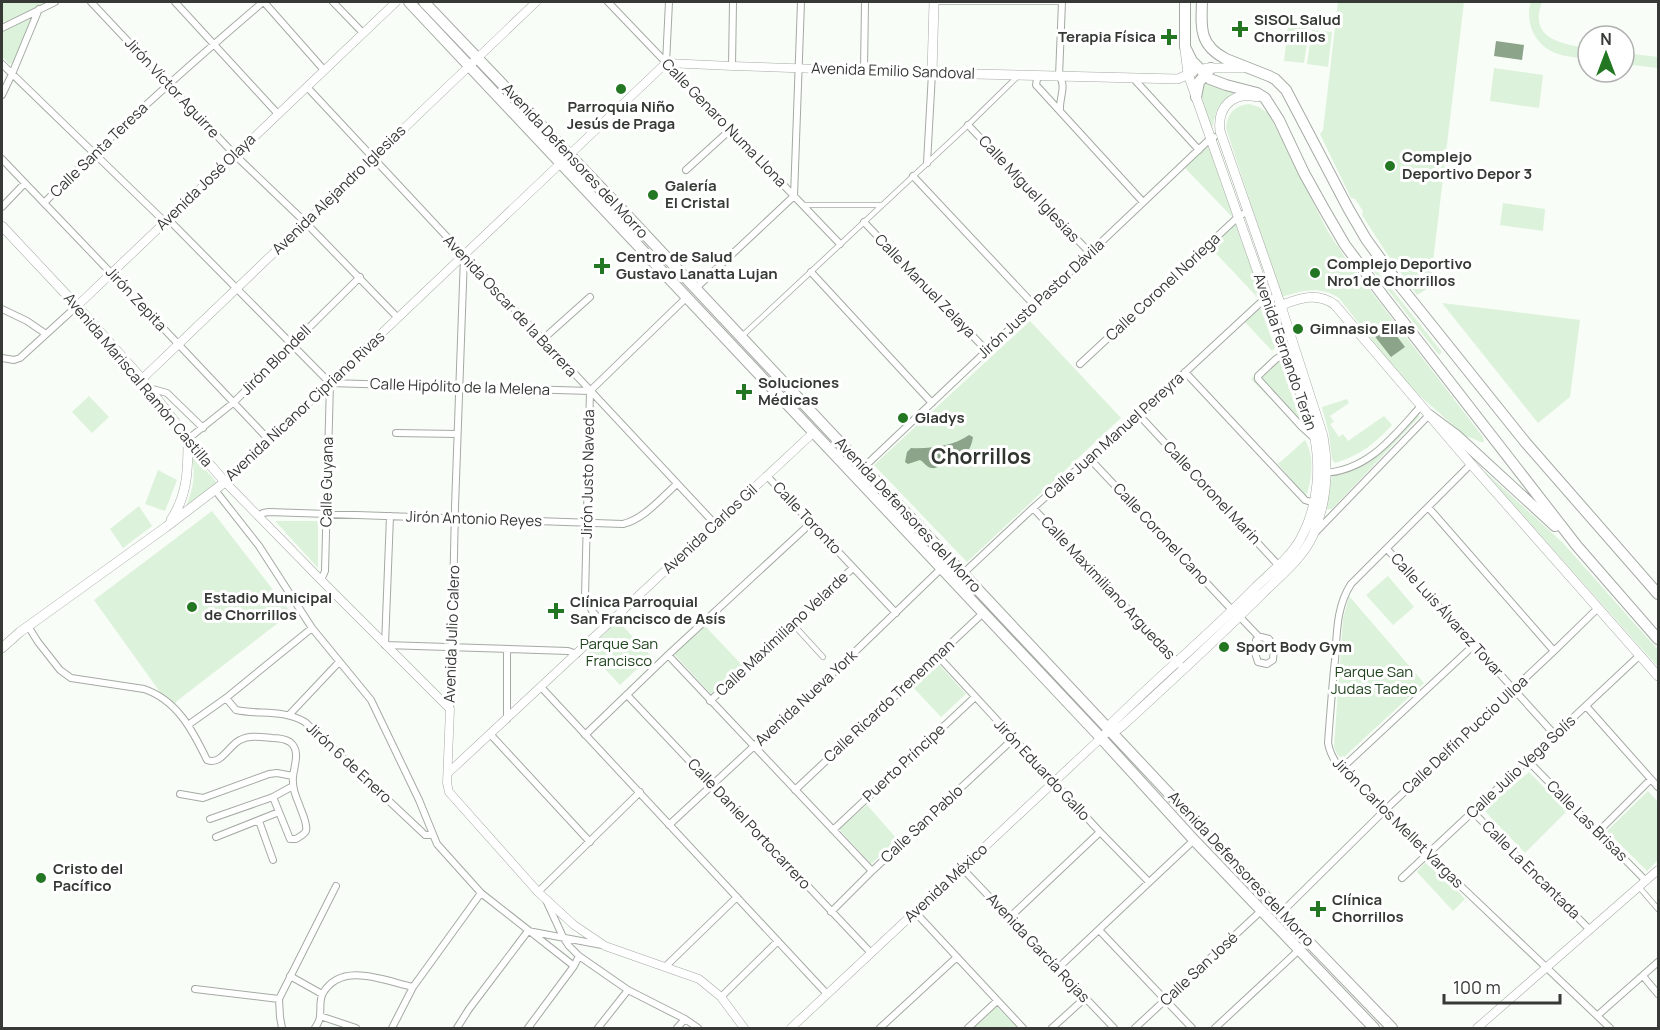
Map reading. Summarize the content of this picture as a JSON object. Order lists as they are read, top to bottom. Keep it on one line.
{"streets":{"main road":["Avenida Emilio Sandoval","Avenida Defensores del Morro","Avenida Fernando Terán","Avenida Mariscal Ramón Castilla","Avenida Nicanor Cipriano Rivas"],"street":["Jirón Víctor Aguirre","Calle Genaro Numa Llona","Calle Santa Teresa","Avenida José Olaya","Calle Miguel Iglesias","Avenida Alejandro Iglesias","Calle Manuel Zelaya","Calle Coronel Noriega","Jirón Zepita","Jirón Justo Pastor Dávila","Avenida Oscar de la Barrera","Jirón Blondell","Calle Hipólito de la Melena","Calle Juan Manuel Pereyra","Jirón Justo Naveda","Calle Guyana","Calle Coronel Marín","Calle Toronto","Jirón Antonio Reyes","Avenida Carlos Gil","Calle Coronel Cano","Calle Maximiliano Arguedas","Calle Luis Álvarez Tovar","Avenida Julio Calero","Calle Maximiliano Velarde","Avenida Nueva York","Calle Ricardo Trenenman","Calle Delfín Puccio Ulloa","Jirón 6 de Enero","Puerto Príncipe","Calle Julio Vega Solís","Jirón Eduardo Gallo","Calle Las Brisas","Jirón Carlos Mellet Vargas","Calle Daniel Portocarrero","Calle San Pablo","Calle La Encantada","Avenida México","Avenida García Rojas","Calle San José"]},"crossings":[["Avenida Emilio Sandoval","Calle Genaro Numa Llona"],["Avenida Emilio Sandoval","Avenida Fernando Terán"],["Jirón Víctor Aguirre","Calle Santa Teresa"],["Jirón Víctor Aguirre","Avenida José Olaya"],["Jirón Víctor Aguirre","Avenida Alejandro Iglesias"],["Jirón Víctor Aguirre","Jirón Blondell"],["Jirón Víctor Aguirre","Avenida Nicanor Cipriano Rivas"],["Calle Genaro Numa Llona","Jirón Justo Naveda"],["Calle Santa Teresa","Jirón Zepita"],["Avenida Defensores del Morro","Avenida Alejandro Iglesias"],["Avenida Defensores del Morro","Jirón Justo Pastor Dávila"],["Avenida Defensores del Morro","Avenida Fernando Terán"],["Avenida Defensores del Morro","Avenida Nicanor Cipriano Rivas"],["Avenida Defensores del Morro","Calle Juan Manuel Pereyra"],["Avenida Defensores del Morro","Jirón Justo Naveda"],["Avenida Defensores del Morro","Avenida Carlos Gil"],["Avenida Defensores del Morro","Avenida Nueva York"],["Avenida Defensores del Morro","Calle Ricardo Trenenman"],["Avenida Defensores del Morro","Calle Delfín Puccio Ulloa"],["Avenida Defensores del Morro","Avenida México"],["Avenida Defensores del Morro","Calle San José"],["Avenida José Olaya","Jirón Zepita"],["Avenida José Olaya","Avenida Oscar de la Barrera"],["Avenida José Olaya","Avenida Mariscal Ramón Castilla"],["Calle Miguel Iglesias","Jirón Justo Pastor Dávila"],["Avenida Alejandro Iglesias","Jirón Zepita"],["Avenida Alejandro Iglesias","Avenida Oscar de la Barrera"],["Avenida Alejandro Iglesias","Avenida Mariscal Ramón Castilla"],["Calle Manuel Zelaya","Jirón Justo Pastor Dávila"],["Calle Coronel Noriega","Avenida Fernando Terán"],["Jirón Zepita","Jirón Blondell"],["Jirón Zepita","Avenida Nicanor Cipriano Rivas"],["Jirón Justo Pastor Dávila","Avenida Fernando Terán"],["Avenida Oscar de la Barrera","Calle Hipólito de la Melena"],["Avenida Oscar de la Barrera","Avenida Nicanor Cipriano Rivas"],["Avenida Oscar de la Barrera","Jirón Justo Naveda"],["Avenida Oscar de la Barrera","Jirón Antonio Reyes"],["Avenida Oscar de la Barrera","Avenida Carlos Gil"],["Avenida Oscar de la Barrera","Avenida Julio Calero"],["Avenida Fernando Terán","Calle Juan Manuel Pereyra"],["Avenida Fernando Terán","Calle Coronel Marín"],["Avenida Fernando Terán","Calle Coronel Cano"],["Avenida Fernando Terán","Calle Maximiliano Arguedas"],["Avenida Fernando Terán","Avenida México"],["Jirón Blondell","Avenida Mariscal Ramón Castilla"],["Avenida Mariscal Ramón Castilla","Avenida Nicanor Cipriano Rivas"],["Calle Hipólito de la Melena","Avenida Nicanor Cipriano Rivas"],["Calle Hipólito de la Melena","Jirón Justo Naveda"],["Calle Hipólito de la Melena","Calle Guyana"],["Calle Hipólito de la Melena","Avenida Julio Calero"],["Avenida Nicanor Cipriano Rivas","Calle Guyana"],["Avenida Nicanor Cipriano Rivas","Avenida Julio Calero"],["Calle Juan Manuel Pereyra","Calle Coronel Marín"],["Calle Juan Manuel Pereyra","Calle Coronel Cano"],["Calle Juan Manuel Pereyra","Calle Maximiliano Arguedas"],["Jirón Justo Naveda","Jirón Antonio Reyes"],["Jirón Justo Naveda","Avenida Carlos Gil"],["Calle Guyana","Jirón Antonio Reyes"],["Calle Toronto","Avenida Carlos Gil"],["Calle Toronto","Calle Maximiliano Velarde"],["Calle Toronto","Avenida Nueva York"],["Jirón Antonio Reyes","Avenida Julio Calero"],["Avenida Carlos Gil","Avenida Julio Calero"],["Calle Luis Álvarez Tovar","Calle Delfín Puccio Ulloa"],["Calle Luis Álvarez Tovar","Calle Julio Vega Solís"],["Calle Luis Álvarez Tovar","Jirón Carlos Mellet Vargas"],["Avenida Nueva York","Calle Daniel Portocarrero"],["Calle Ricardo Trenenman","Jirón Eduardo Gallo"],["Calle Delfín Puccio Ulloa","Jirón Carlos Mellet Vargas"],["Puerto Príncipe","Jirón Eduardo Gallo"],["Calle Julio Vega Solís","Calle Las Brisas"],["Calle Julio Vega Solís","Jirón Carlos Mellet Vargas"],["Calle Julio Vega Solís","Calle La Encantada"],["Jirón Eduardo Gallo","Calle San Pablo"],["Jirón Eduardo Gallo","Avenida México"],["Calle Daniel Portocarrero","Calle San Pablo"],["Calle Daniel Portocarrero","Avenida México"],["Avenida México","Avenida García Rojas"]],"districts":["Chorrillos"],"parks":["Parque San Francisco","Parque San Judas Tadeo"],"places":{"health":["SISOL Salud Chorrillos","Terapia Física","Centro de Salud Gustavo Lanatta Lujan","Soluciones Médicas","Clínica Parroquial San Francisco de Asís","Clínica Chorrillos"],"other":["Parroquia Niño Jesús de Praga","Complejo Deportivo Depor 3","Galería El Cristal","Complejo Deportivo Nro1 de Chorrillos","Gimnasio Ellas","Gladys","Estadio Municipal de Chorrillos","Sport Body Gym","Cristo del Pacífico"]},"scale_bar":"100 m","north":"top"}
